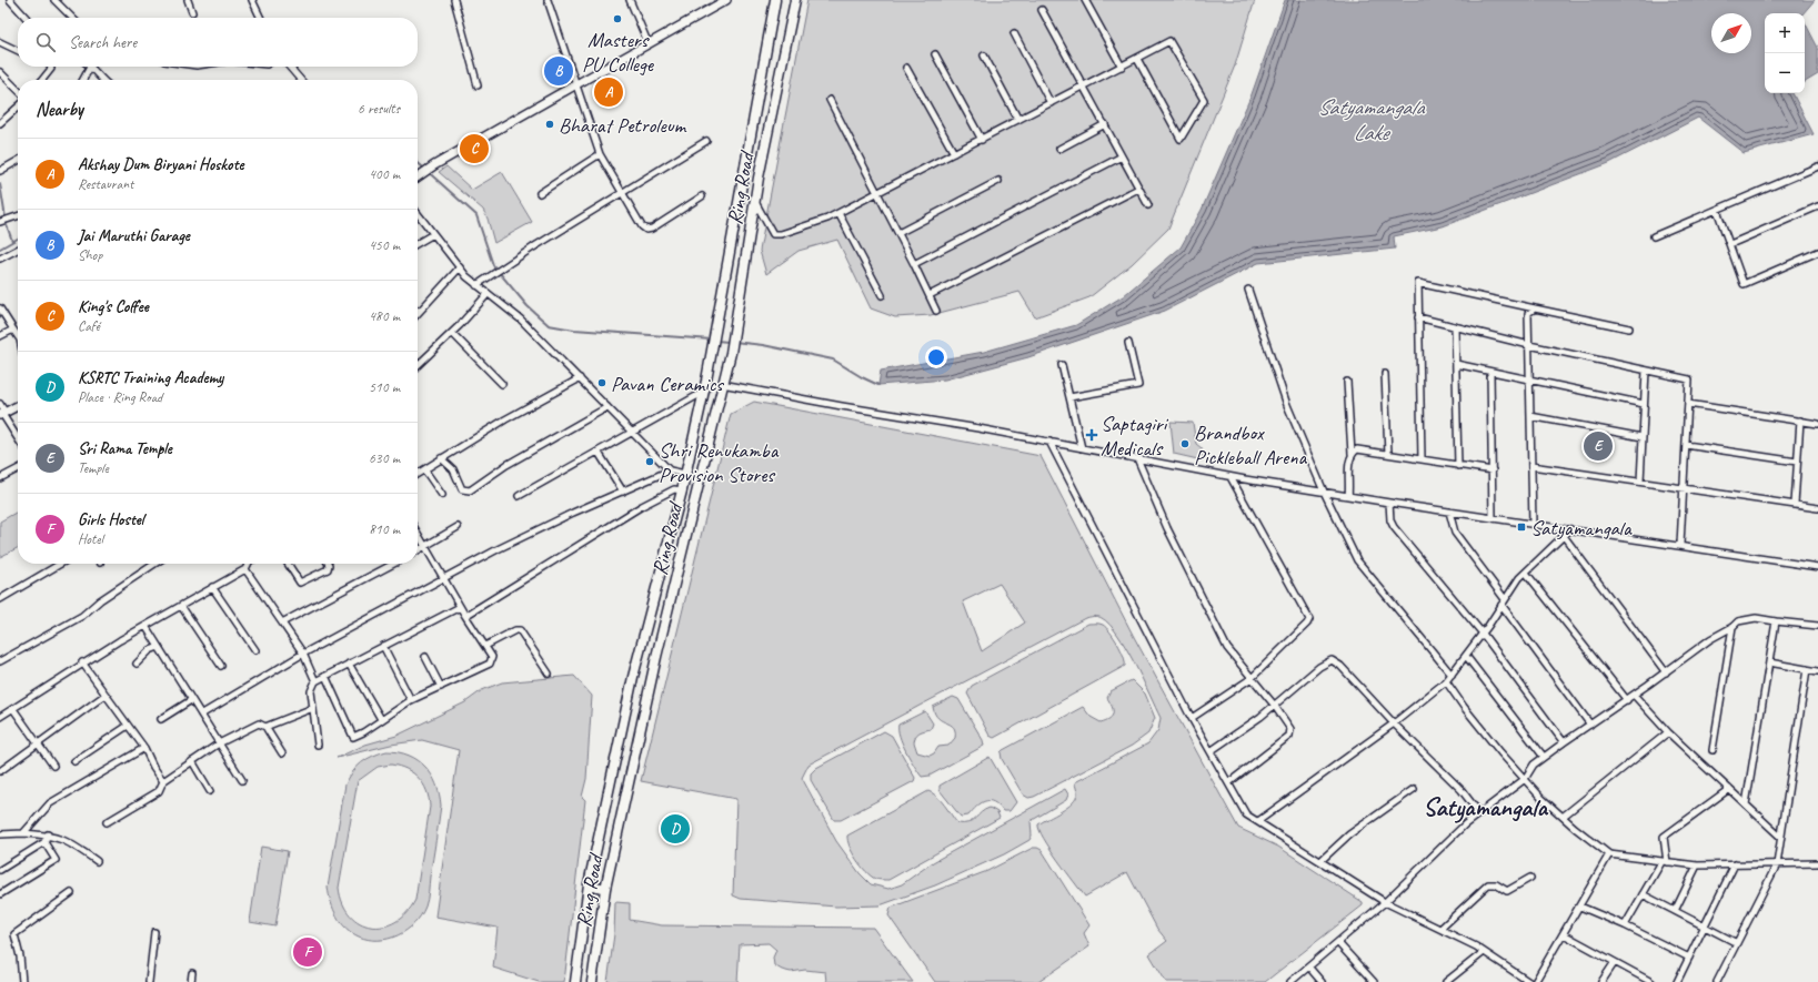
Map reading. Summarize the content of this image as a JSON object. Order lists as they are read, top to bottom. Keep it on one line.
{"streets":{"main road":["Ring Road"]},"districts":["Satyamangala"],"water":["Satyamangala Lake"],"places":{"other":["Masters PU College","Bharat Petroleum","Pavan Ceramics","Brandbox Pickleball Arena","Shri Renukamba Provision Stores"],"health":["Saptagiri Medicals"],"transit":["Satyamangala"]},"north":"top right","page":{"map_buttons":["+","−"],"search":"Search here","pins":["B","A","C","E","D","F"],"heading":["Nearby","6 results"],"list":[{"mark":"A","name":"Akshay Dum Biryani Hoskote","note":"Restaurant","value":"400 m"},{"mark":"B","name":"Jai Maruthi Garage","note":"Shop","value":"450 m"},{"mark":"C","name":"King's Coffee","note":"Café","value":"480 m"},{"mark":"D","name":"KSRTC Training Academy","note":"Place · Ring Road","value":"510 m"},{"mark":"E","name":"Sri Rama Temple","note":"Temple","value":"630 m"},{"mark":"F","name":"Girls Hostel","note":"Hotel","value":"810 m"}]}}
